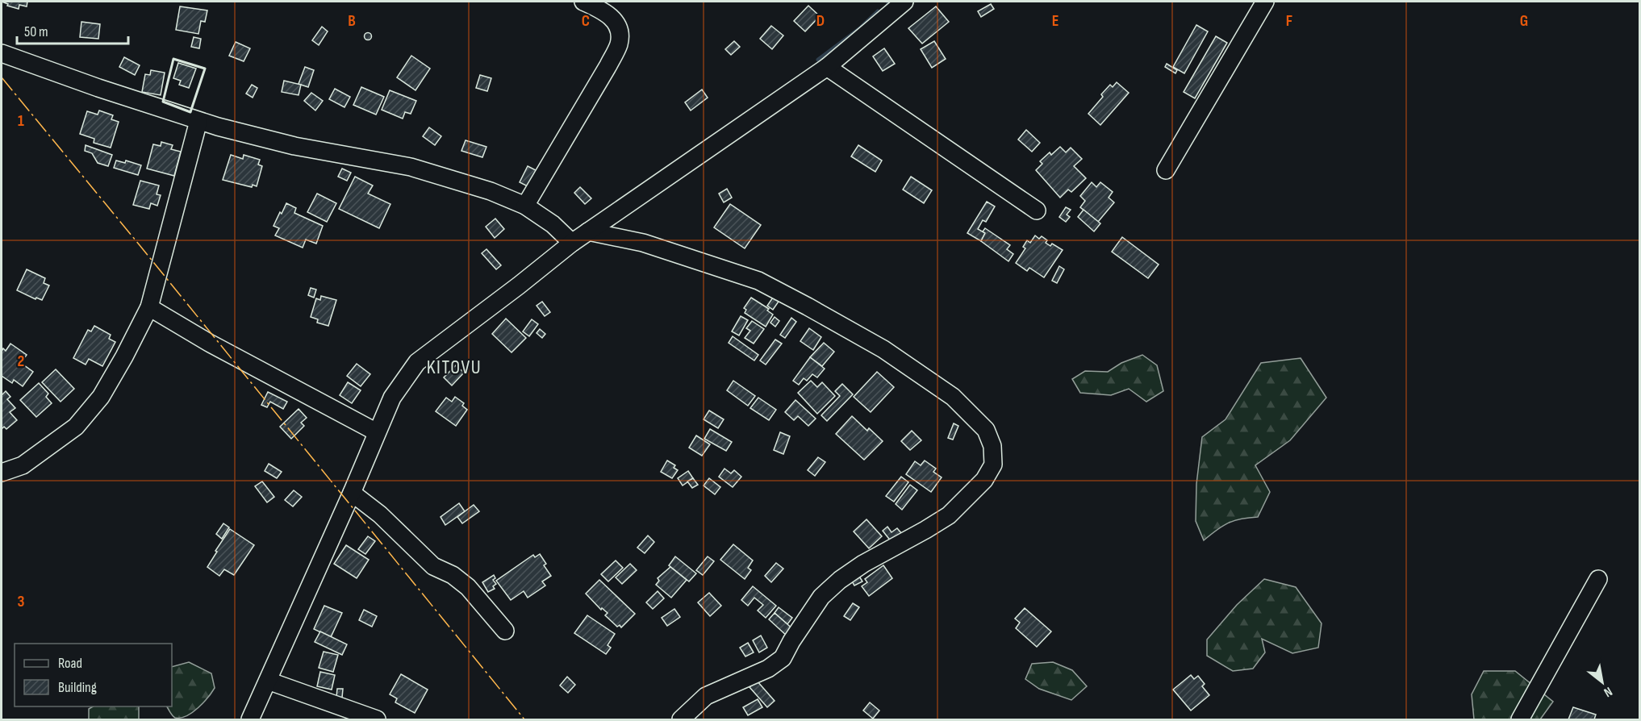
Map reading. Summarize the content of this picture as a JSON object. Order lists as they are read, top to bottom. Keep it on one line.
{"districts":["KITOVU"],"legend":["Road","Building"],"scale_bar":"50 m","north":"bottom right","grid":{"columns":["B","C","D","E","F","G"],"rows":["1","2","3"]}}
